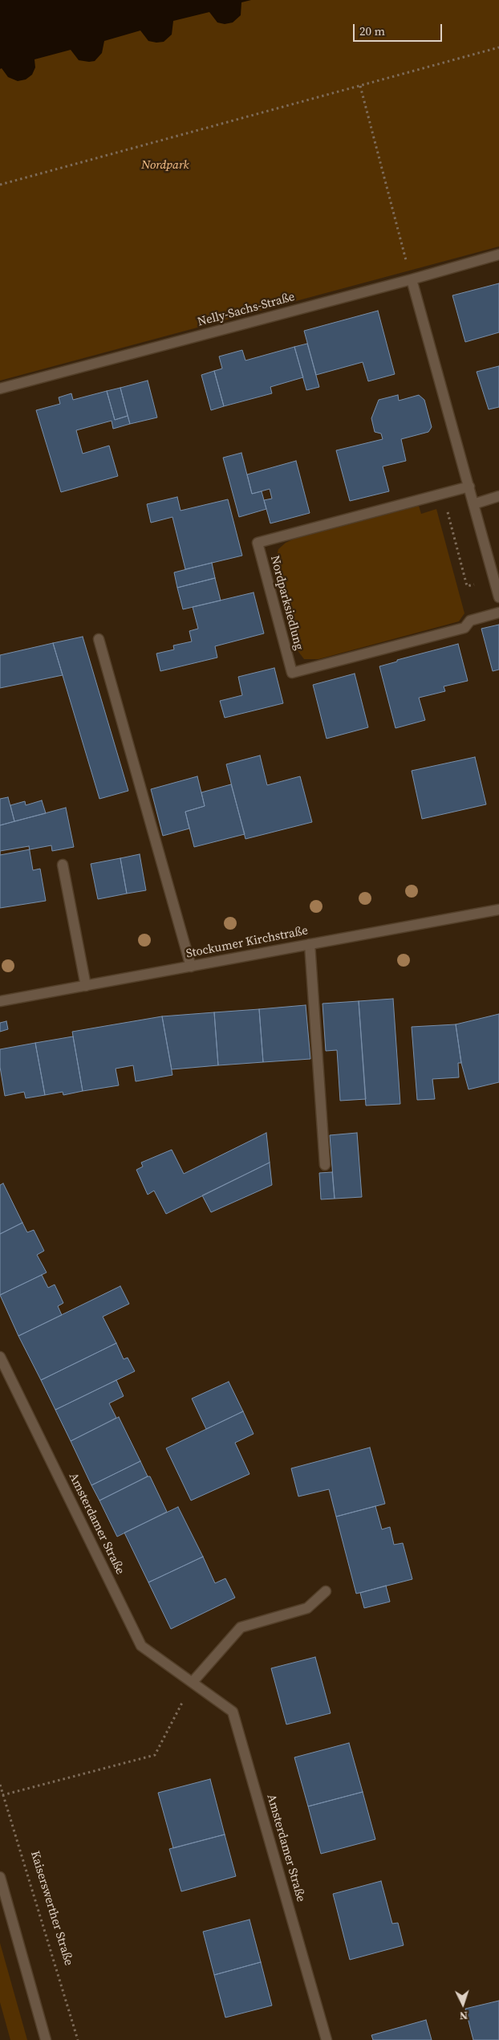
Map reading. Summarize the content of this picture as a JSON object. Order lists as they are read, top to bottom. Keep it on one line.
{"streets":{"street":["Nelly-Sachs-Straße","Nordparksiedlung","Stockumer Kirchstraße","Amsterdamer Straße"],"path":["Kaiserswerther Straße"]},"parks":["Nordpark"],"scale_bar":"20 m","north":"bottom"}
